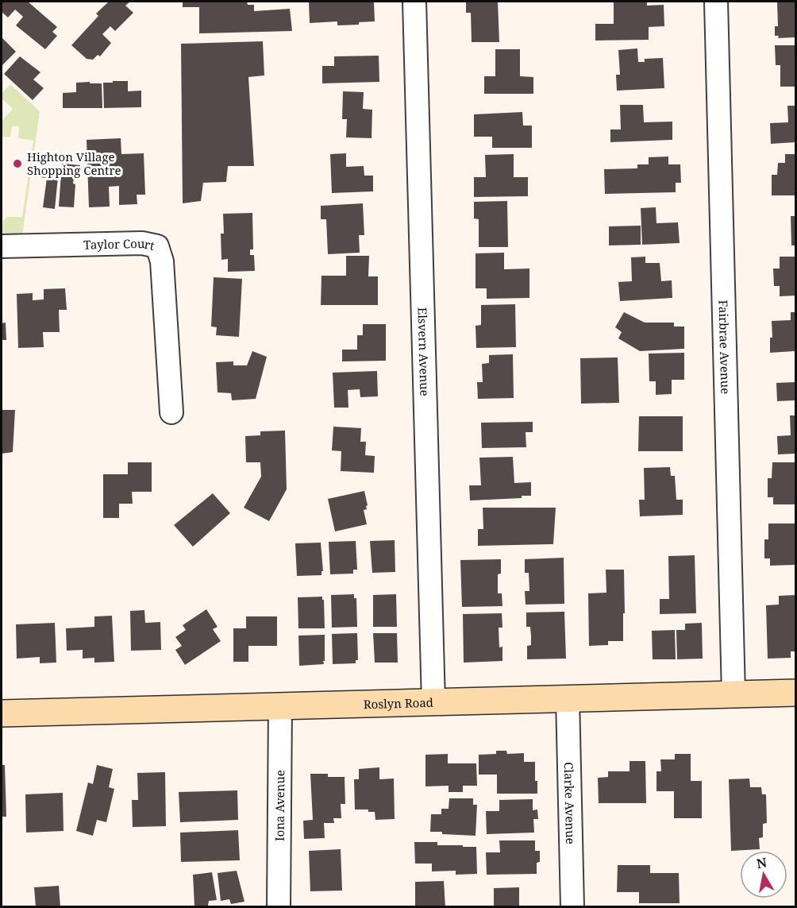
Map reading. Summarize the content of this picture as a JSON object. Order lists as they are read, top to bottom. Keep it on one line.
{"streets":{"street":["Taylor Court","Fairbrae Avenue","Elsvern Avenue","Roslyn Road","Clarke Avenue","Iona Avenue"]},"crossings":[["Fairbrae Avenue","Roslyn Road"],["Elsvern Avenue","Roslyn Road"],["Roslyn Road","Clarke Avenue"],["Roslyn Road","Iona Avenue"]],"places":["Highton Village Shopping Centre"],"north":"top"}
